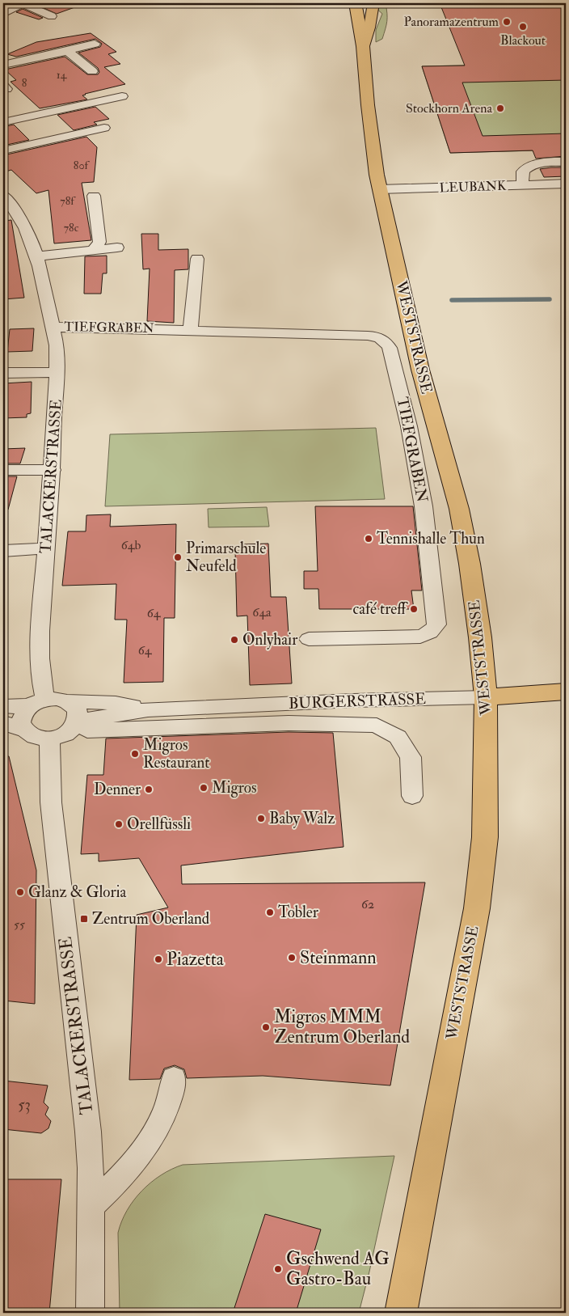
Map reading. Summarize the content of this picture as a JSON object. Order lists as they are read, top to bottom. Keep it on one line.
{"streets":{"main road":["WESTSTRASSE","BURGERSTRASSE"],"street":["LEUBANK","TIEFGRABEN","TALACKERSTRASSE"]},"crossings":[["LEUBANK","WESTSTRASSE"],["TIEFGRABEN","TALACKERSTRASSE"],["WESTSTRASSE","BURGERSTRASSE"],["TALACKERSTRASSE","BURGERSTRASSE"]],"places":{"other":["Panoramazentrum","Blackout","Stockhorn Arena","Tennishalle Thun","Primarschule Neufeld","café treff","Onlyhair","Migros Restaurant","Migros","Denner","Baby Walz","Orellfüssli","Glanz & Gloria","Tobler","Steinmann","Piazetta","Migros MMM Zentrum Oberland","Gschwend AG Gastro-Bau"],"transit":["Zentrum Oberland"]},"house_numbers":["14","8","80f","78f","78c","64b","64a","64","64","62","55","53"]}
